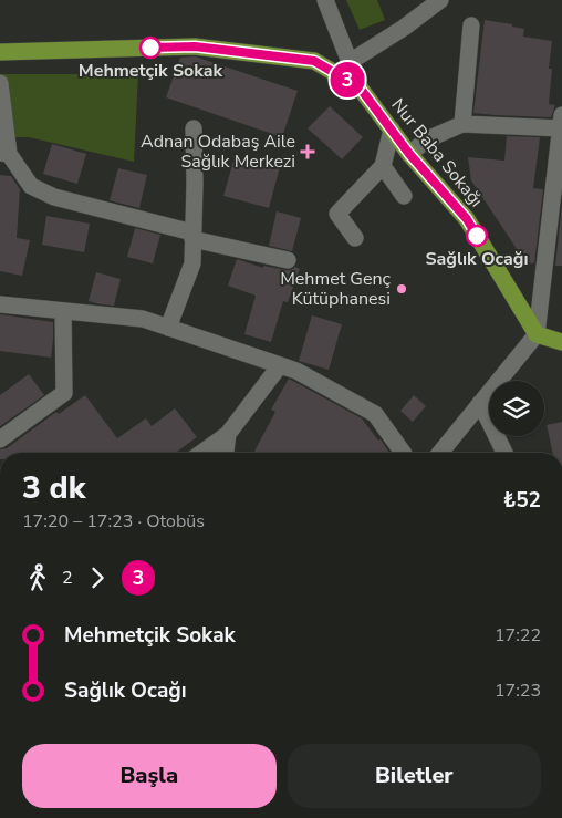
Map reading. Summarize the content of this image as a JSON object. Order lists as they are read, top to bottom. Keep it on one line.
{"streets":{"main road":["Nur Baba Sokağı"]},"places":{"other":["Mehmetçik Sokak","Sağlık Ocağı","Mehmet Genç Kütüphanesi"],"health":["Adnan Odabaş Aile Sağlık Merkezi"]},"lines":["bus line 3"],"page":{"on_map":"3","heading":["3 dk","17:20 – 17:23 · Otobüs","₺52"],"legs":["2","3"],"list":[{"name":"Mehmetçik Sokak","value":"17:22"},{"name":"Sağlık Ocağı","value":"17:23"}],"buttons":["Başla","Biletler"]}}
